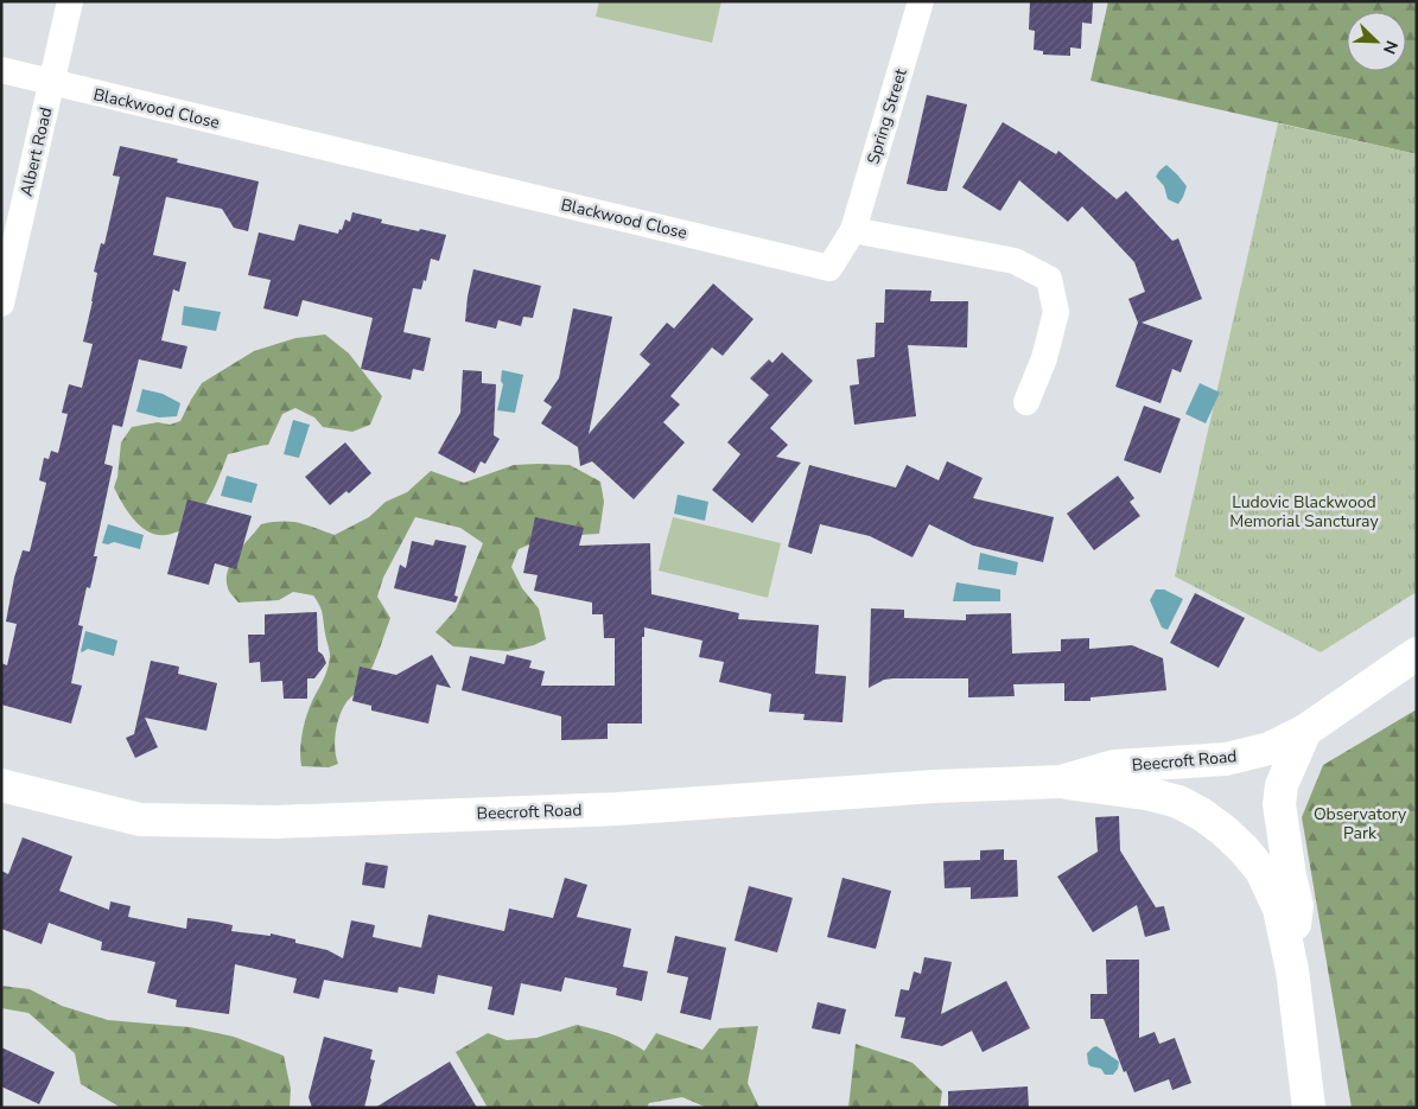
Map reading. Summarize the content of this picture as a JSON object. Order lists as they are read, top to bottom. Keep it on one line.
{"streets":{"main road":["Beecroft Road"],"street":["Blackwood Close","Spring Street","Albert Road"]},"crossings":[["Blackwood Close","Spring Street"],["Blackwood Close","Albert Road"]],"parks":["Ludovic Blackwood Memorial Sancturay","Observatory Park"],"north":"bottom right"}
